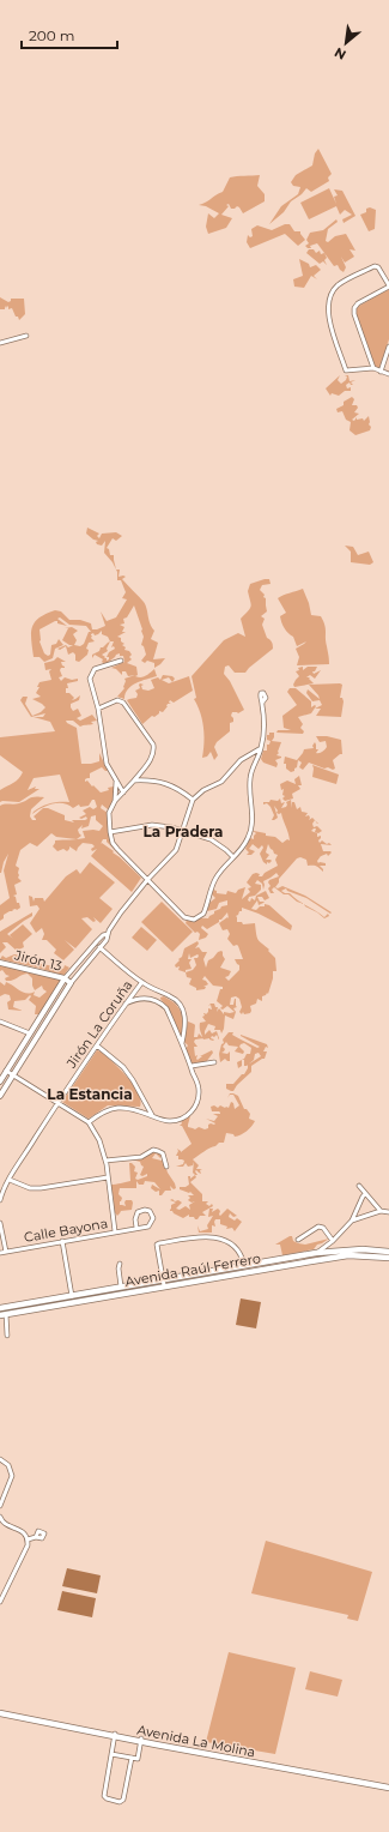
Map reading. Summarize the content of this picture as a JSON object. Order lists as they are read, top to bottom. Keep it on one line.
{"streets":{"main road":["Avenida Raúl Ferrero","Avenida La Molina"],"street":["Jirón 13","Jirón La Coruña","Calle Bayona"]},"districts":["La Pradera","La Estancia"],"scale_bar":"200 m","north":"bottom left"}
